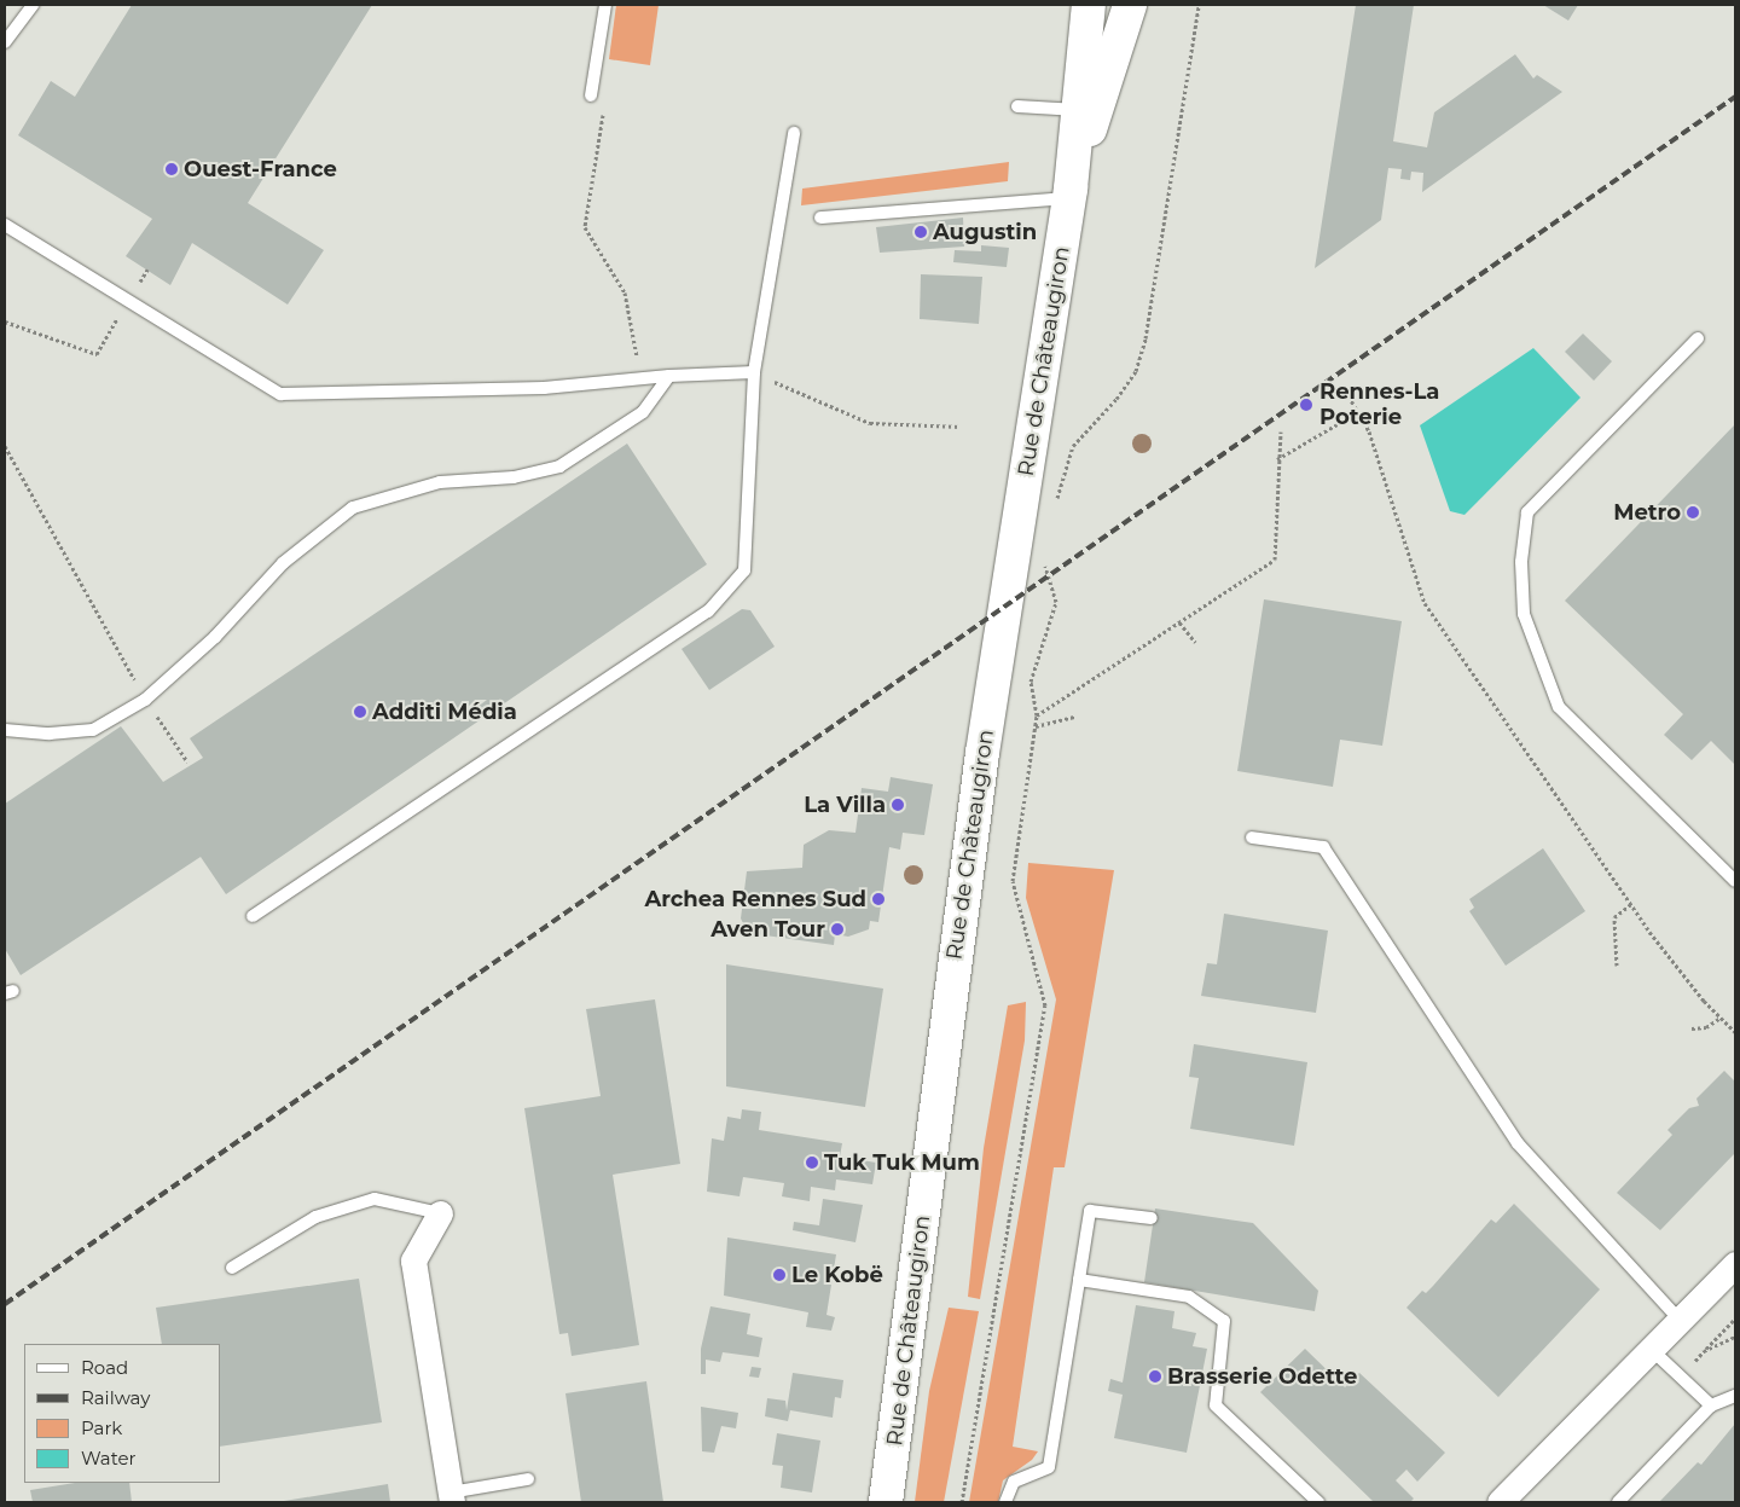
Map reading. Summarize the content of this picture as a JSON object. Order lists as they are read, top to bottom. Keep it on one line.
{"streets":{"main road":["Rue de Châteaugiron"]},"places":["Ouest-France","Augustin","Rennes-La Poterie","Metro","Additi Média","La Villa","Archea Rennes Sud","Aven Tour","Tuk Tuk Mum","Le Kobë","Brasserie Odette"],"legend":["Road","Railway","Park","Water"]}
